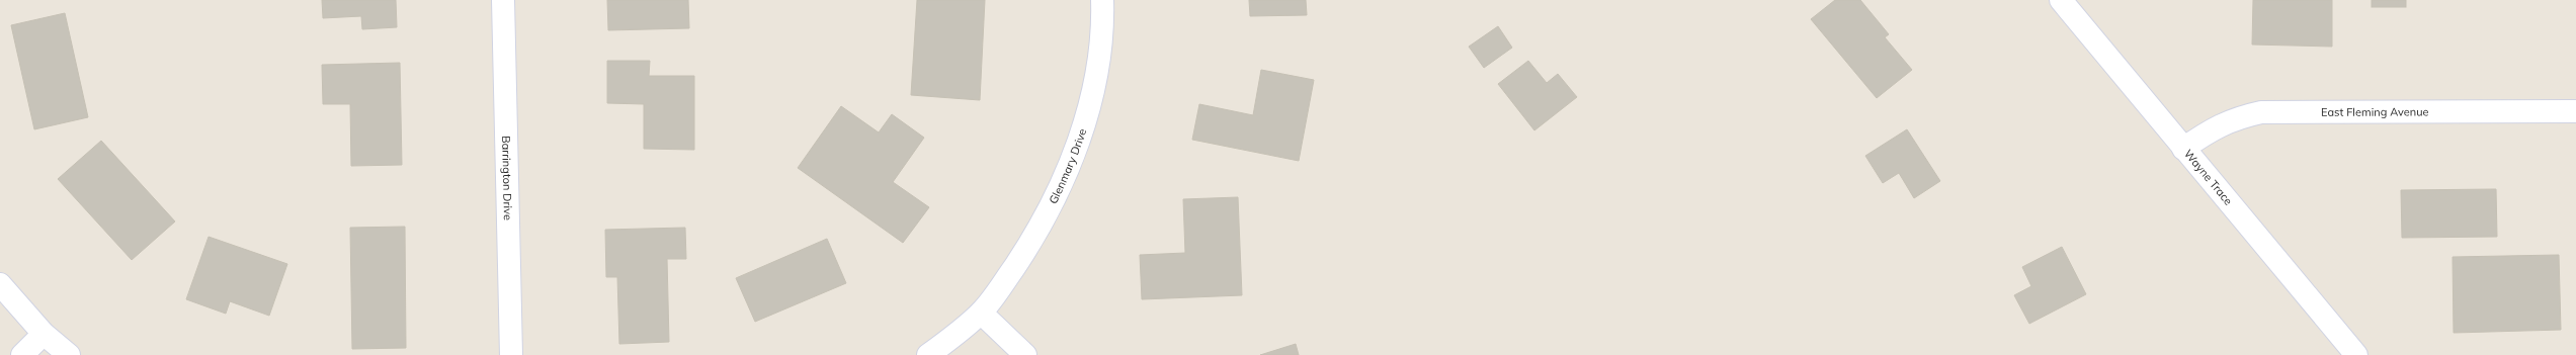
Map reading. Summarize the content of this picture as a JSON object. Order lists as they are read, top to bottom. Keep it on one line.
{"streets":{"street":["East Fleming Avenue","Glenmary Drive","Barrington Drive","Wayne Trace"]},"crossings":[["East Fleming Avenue","Wayne Trace"]]}
